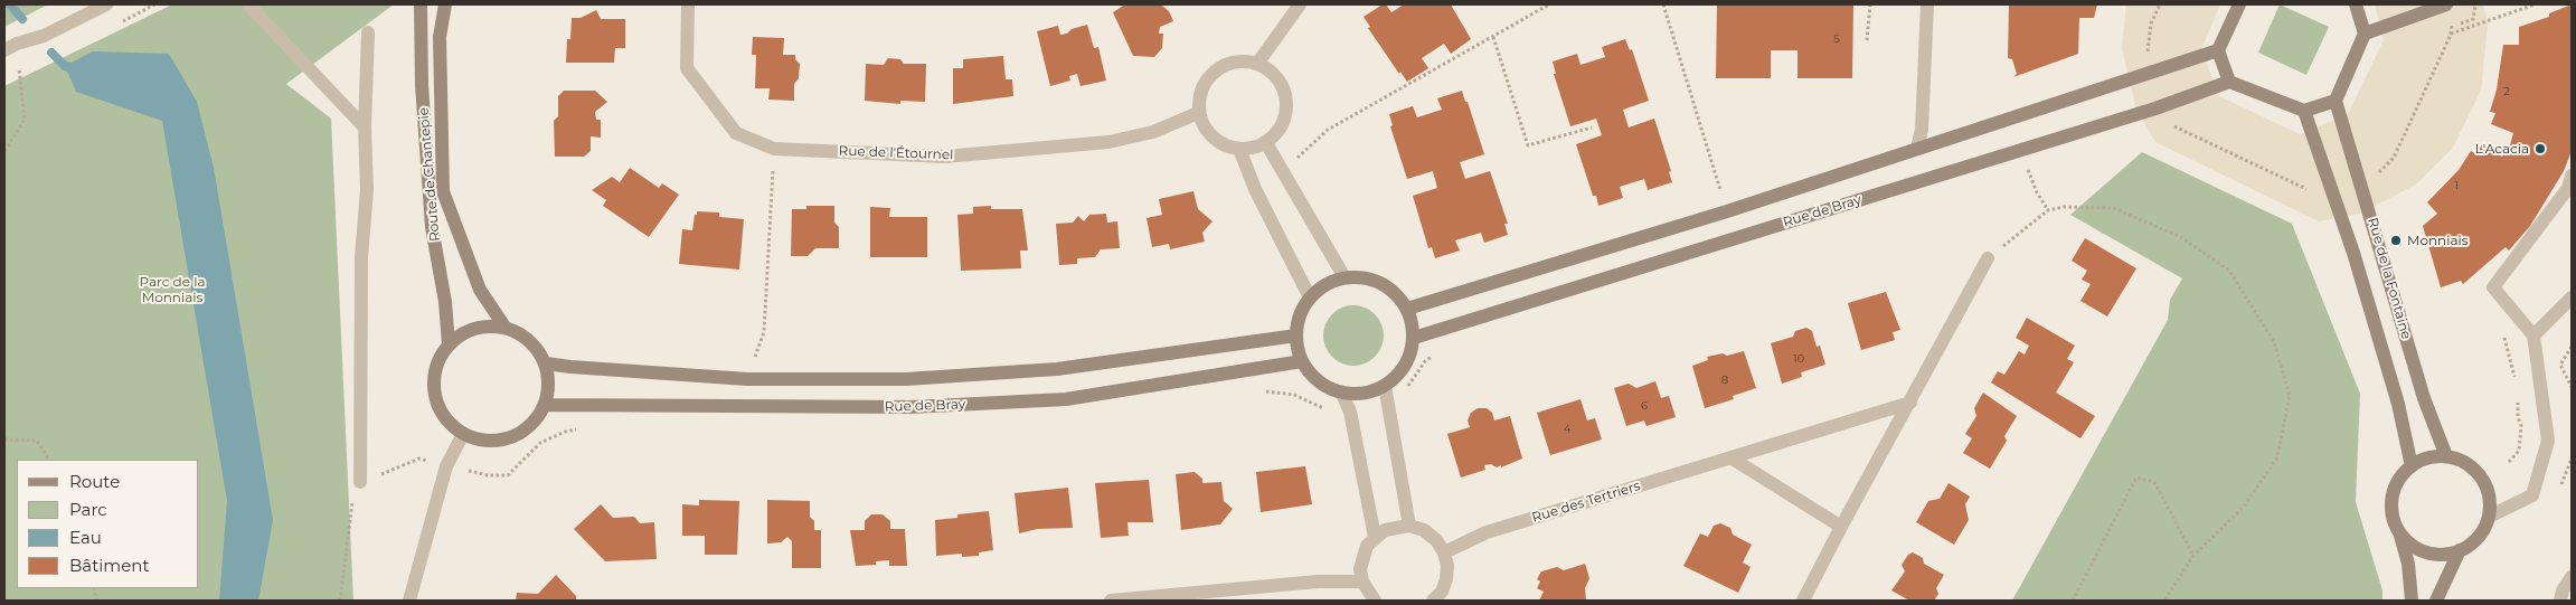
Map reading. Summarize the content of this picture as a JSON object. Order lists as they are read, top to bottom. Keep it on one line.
{"streets":{"street":["Rue de l'Étournel","Route de Chantepie","Rue de Bray","Rue de la Fontaine","Rue des Tertriers"]},"crossings":[["Route de Chantepie","Rue de Bray"]],"parks":["Parc de la Monniais"],"places":["L'Acacia","Monniais"],"house_numbers":["5","2","1","10","8","6","4"],"legend":["Route","Parc","Eau","Bâtiment"]}
